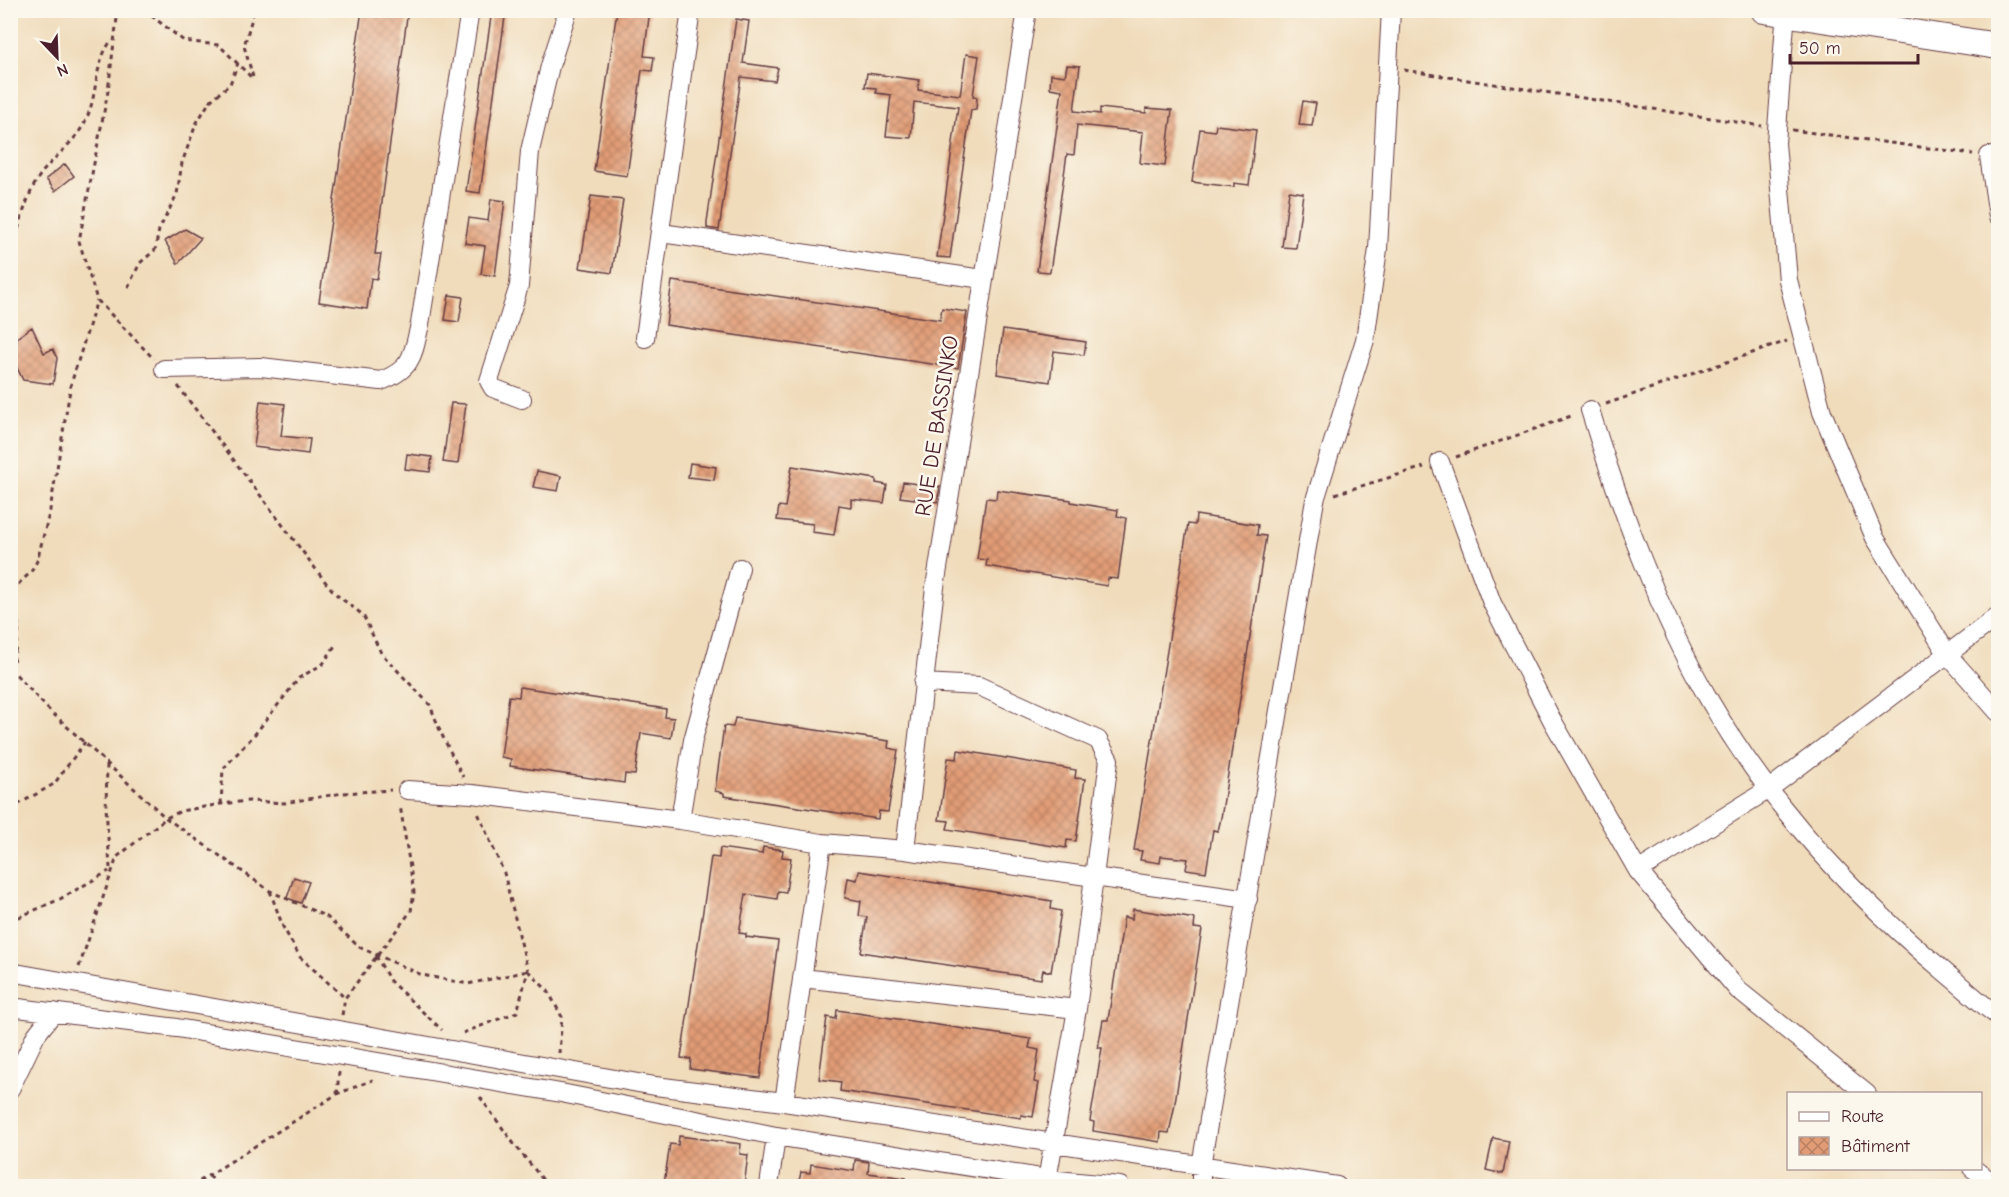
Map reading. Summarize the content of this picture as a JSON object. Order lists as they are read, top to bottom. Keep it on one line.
{"streets":{"street":["RUE DE BASSINKO"]},"legend":["Route","Bâtiment"],"scale_bar":"50 m","north":"bottom right"}
